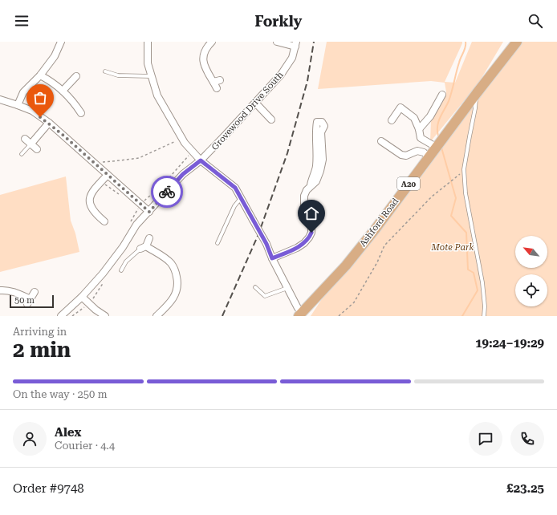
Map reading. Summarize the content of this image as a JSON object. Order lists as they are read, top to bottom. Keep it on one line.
{"streets":{"main road":["A20","Ashford Road"],"street":["Grovewood Drive South"]},"parks":["Mote Park"],"scale_bar":"50 m","north":"top left","page":{"header":"Forkly","scale":"50 m","heading":["2 min","Arriving in","19:24–19:29"],"panel":["Alex","Courier · 4.4","Order #9748","£23.25"],"bar":"On the way · 250 m"}}
